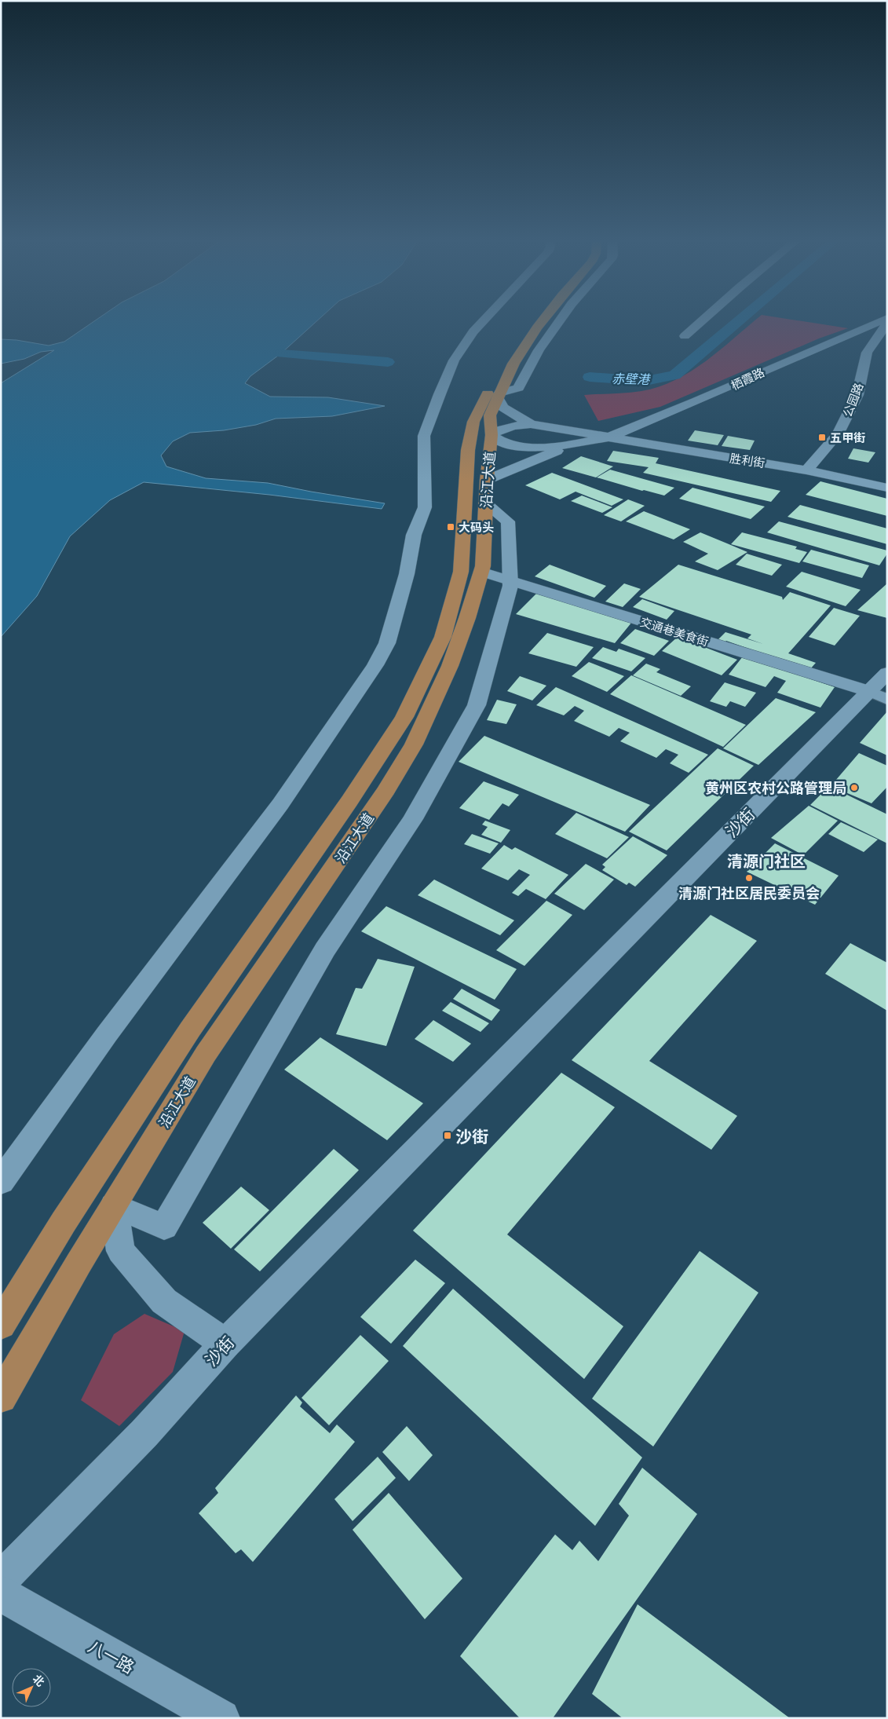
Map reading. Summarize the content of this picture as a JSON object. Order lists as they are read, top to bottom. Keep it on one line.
{"streets":{"main road":["沿江大道"],"street":["栖霞路","公园路","胜利街","交通巷美食街","沙街","八一路"]},"crossings":[["栖霞路","胜利街"],["公园路","胜利街"],["沿江大道","交通巷美食街"],["交通巷美食街","沙街"]],"districts":["清源门社区"],"water":["赤壁港"],"places":{"transit":["五甲街","大码头","沙街"],"other":["黄州区农村公路管理局","清源门社区居民委员会"]},"north":"top right"}
